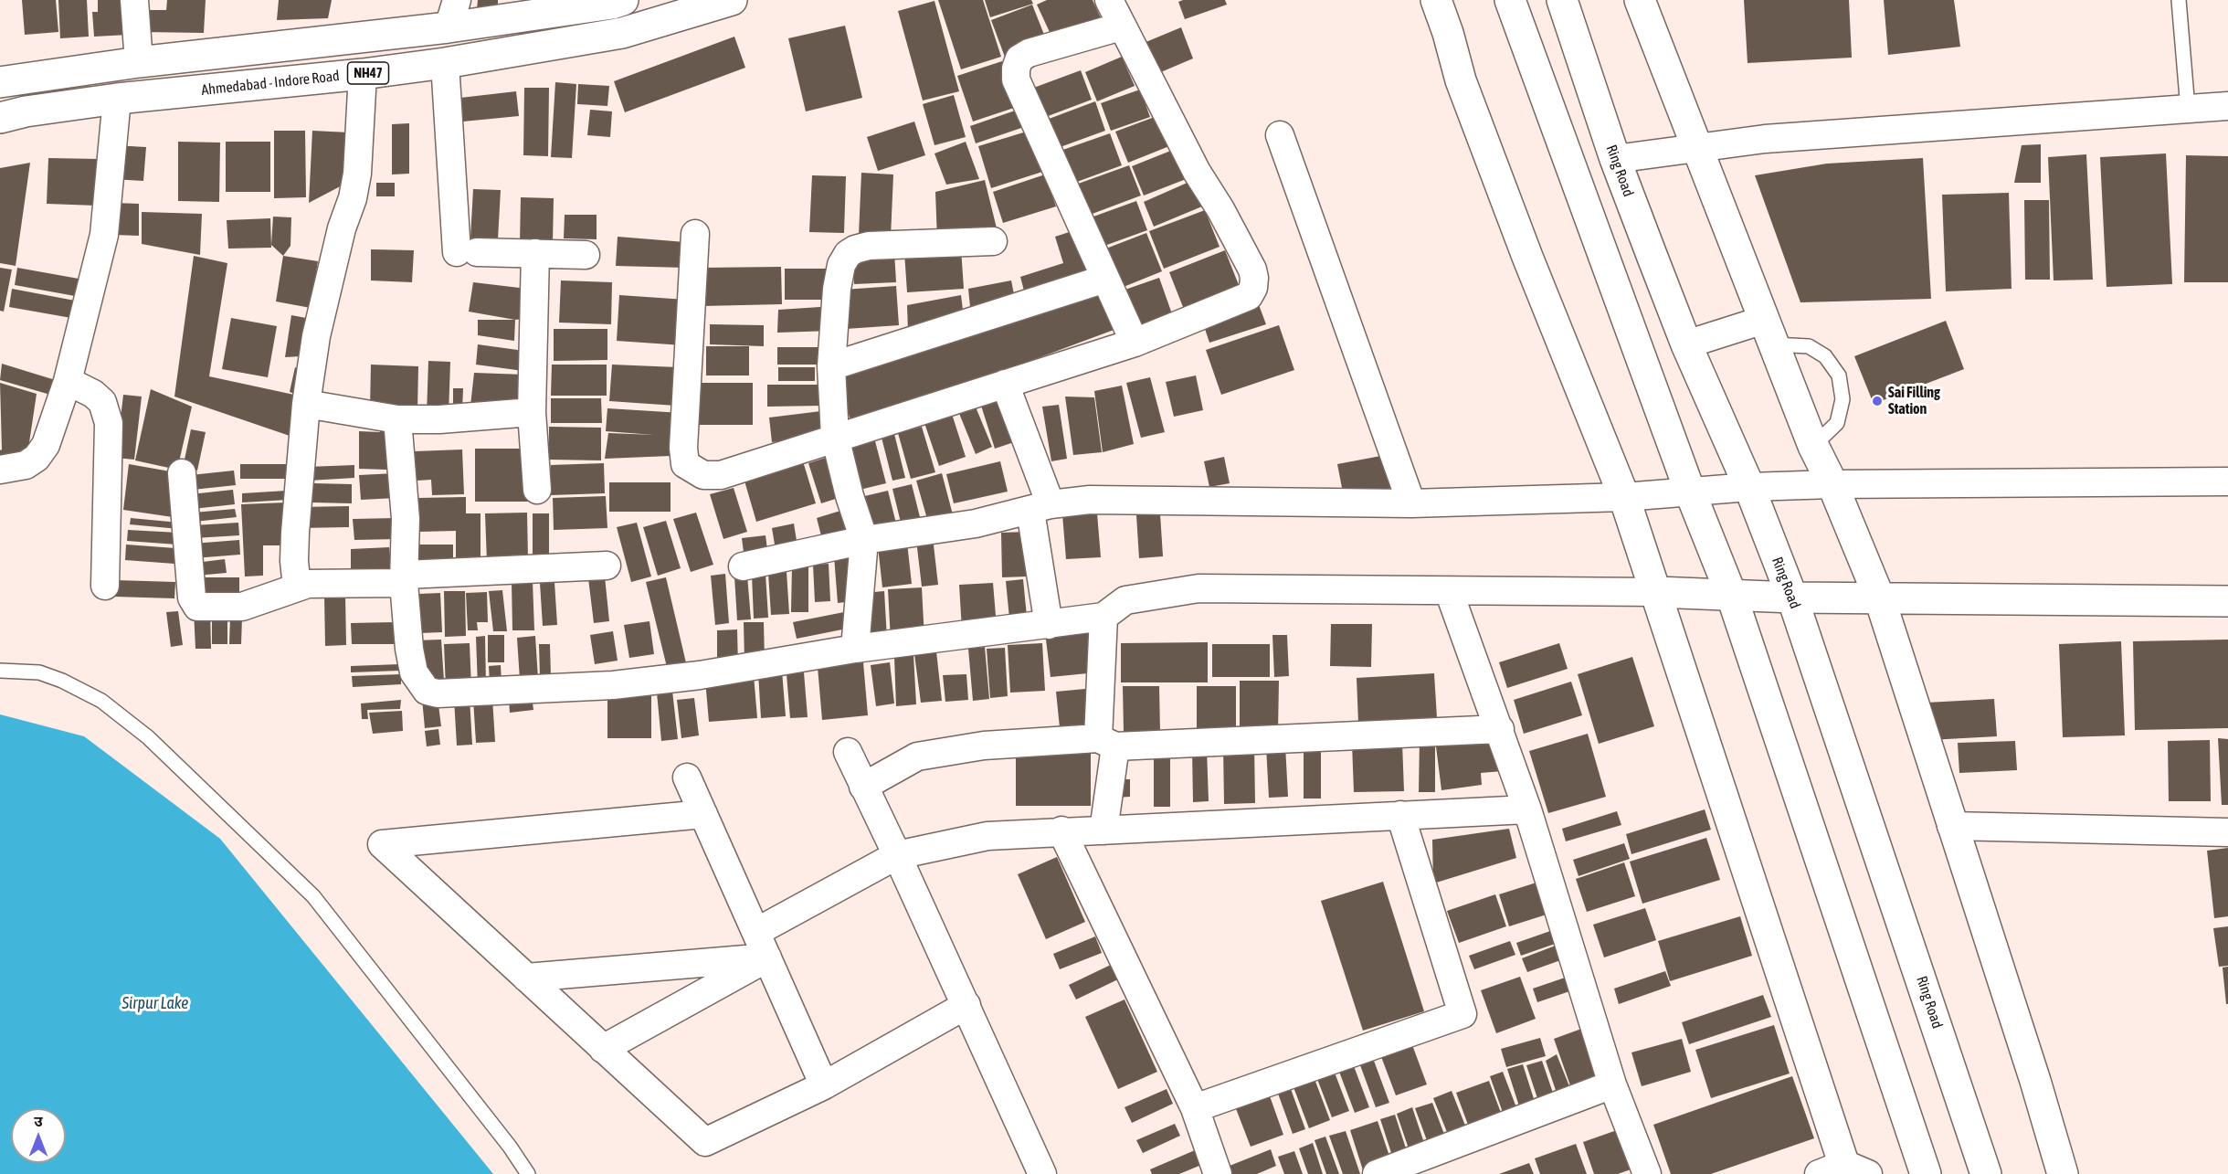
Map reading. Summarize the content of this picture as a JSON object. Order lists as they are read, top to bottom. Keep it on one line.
{"streets":{"main road":["NH47","Ahmedabad - Indore Road","Ring Road"]},"water":["Sirpur Lake"],"places":["Sai Filling Station"],"north":"top"}
